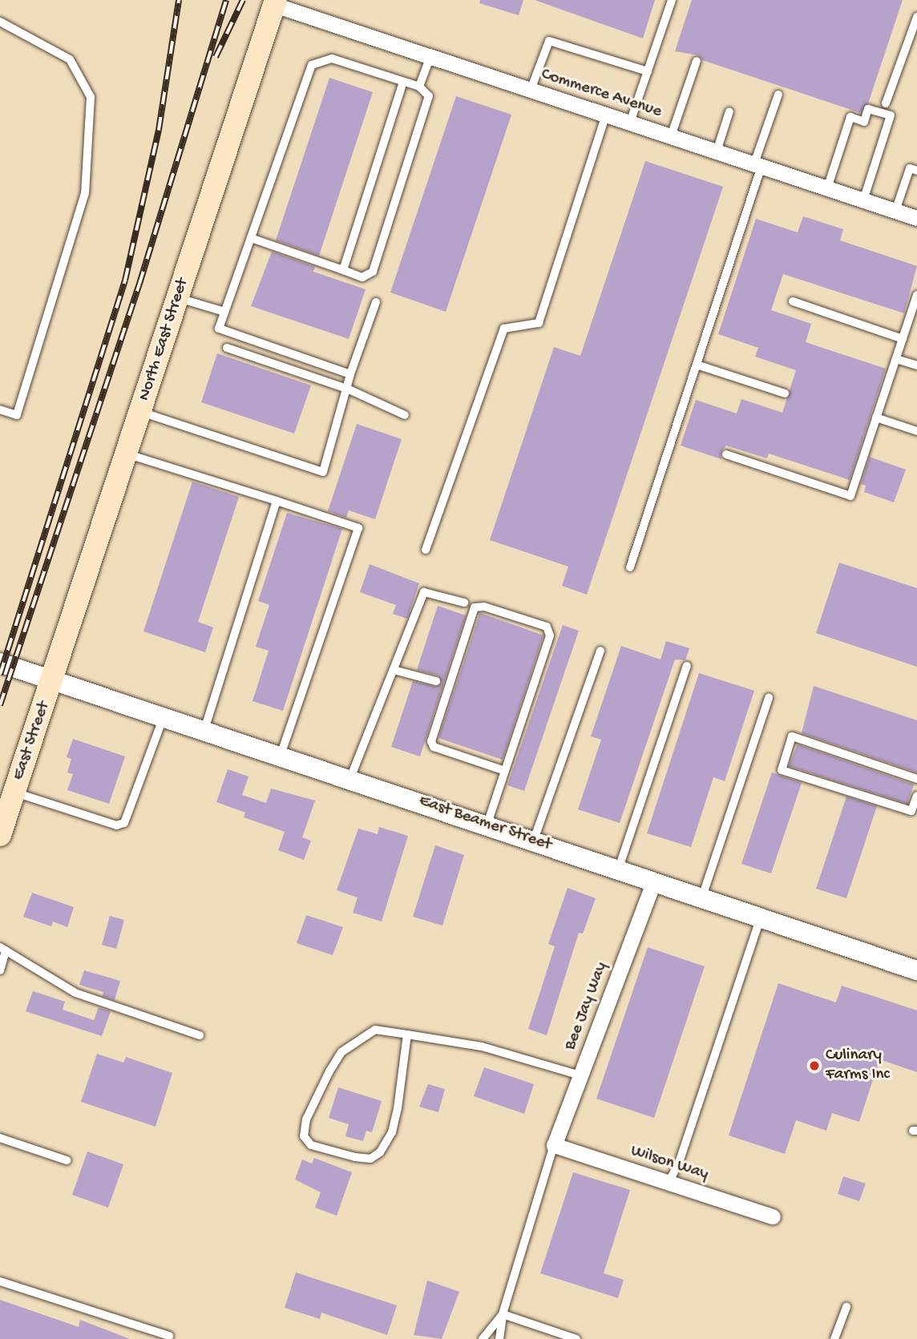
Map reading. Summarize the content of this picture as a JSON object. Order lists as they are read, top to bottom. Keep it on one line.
{"streets":{"main road":["North East Street","East Street"],"street":["Commerce Avenue","East Beamer Street","Bee Jay Way","Wilson Way"]},"crossings":[["Commerce Avenue","North East Street"],["North East Street","East Street"],["North East Street","East Beamer Street"],["East Street","East Beamer Street"],["East Beamer Street","Bee Jay Way"],["Bee Jay Way","Wilson Way"]],"places":["Culinary Farms Inc"]}
